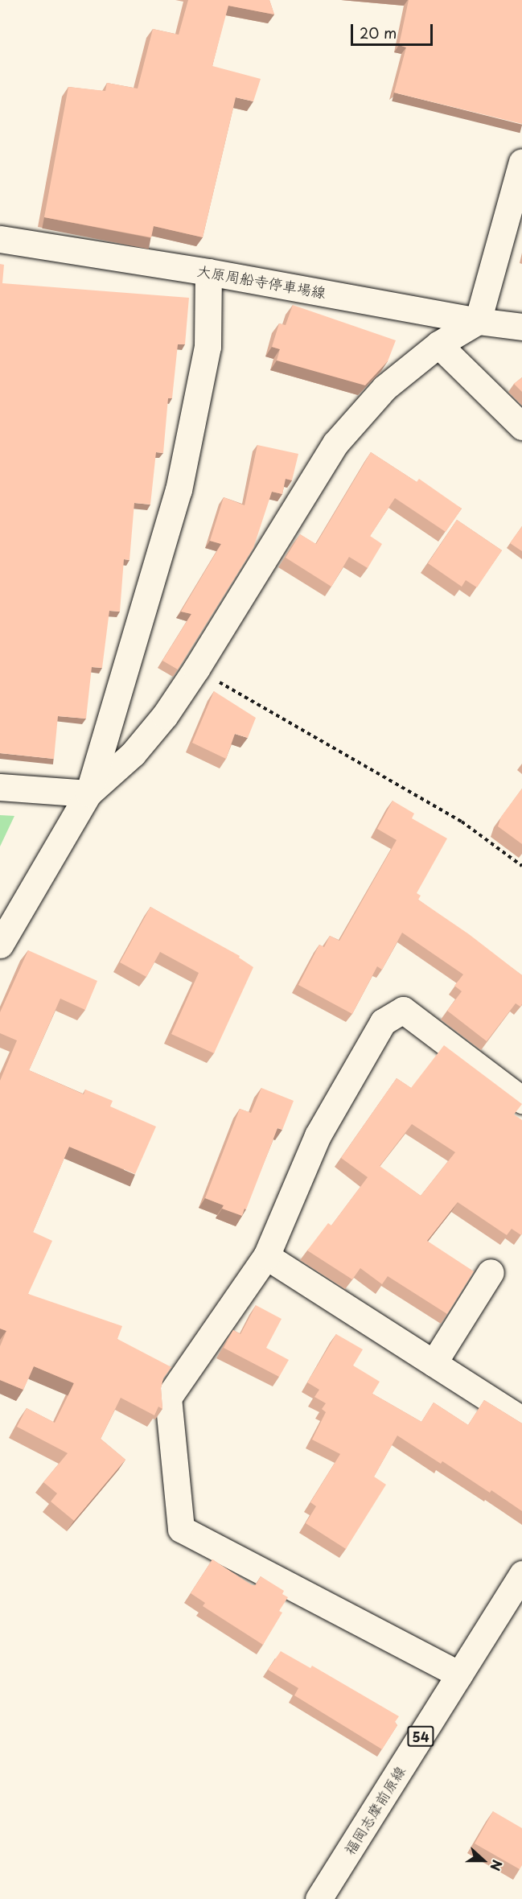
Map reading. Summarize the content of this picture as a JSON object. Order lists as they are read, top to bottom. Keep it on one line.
{"streets":{"street":["大原周船寺停車場線","54","福岡志摩前原線"]},"scale_bar":"20 m","north":"right"}
